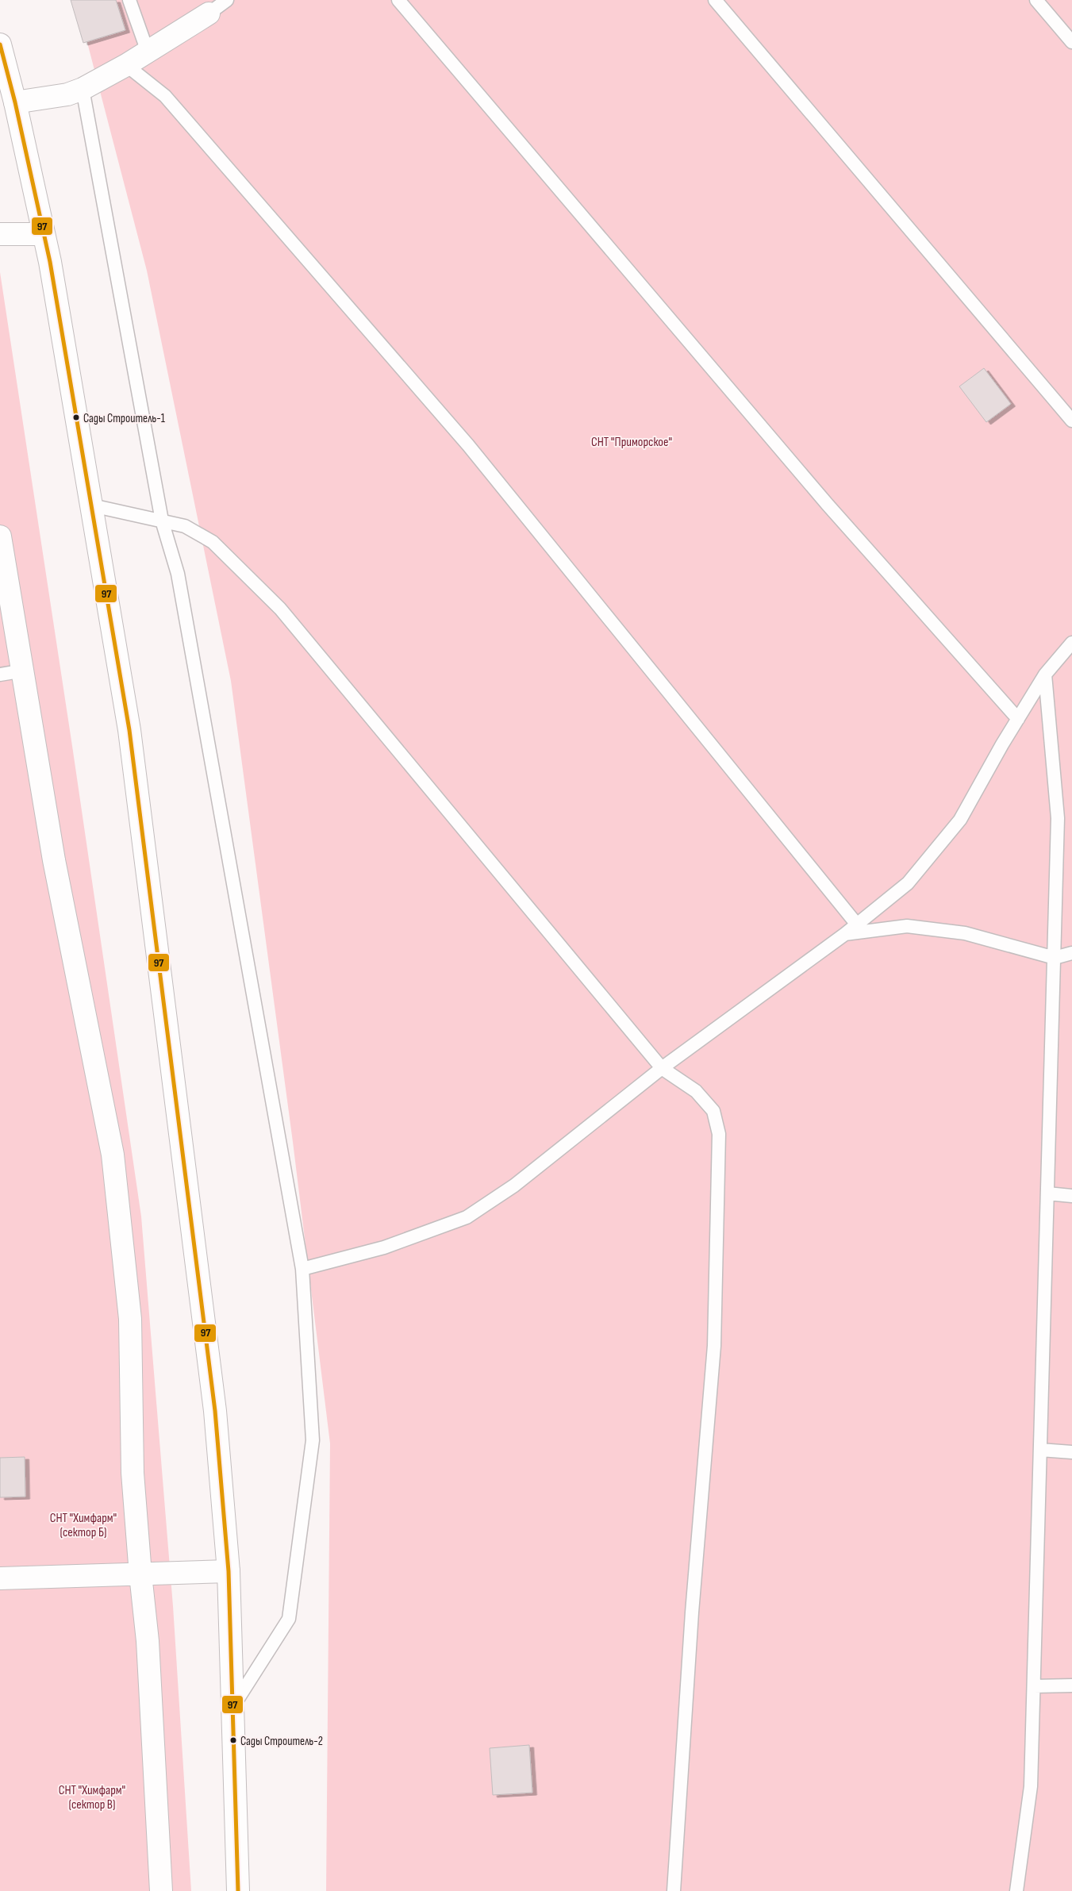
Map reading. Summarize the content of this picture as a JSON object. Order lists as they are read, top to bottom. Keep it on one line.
{"parks":["СНТ \"Приморское\"","СНТ \"Химфарм\" (сектор Б)","СНТ \"Химфарм\" (сектор В)"],"places":["Сады Строитель-1","Сады Строитель-2"],"lines":["transit line 97"]}
